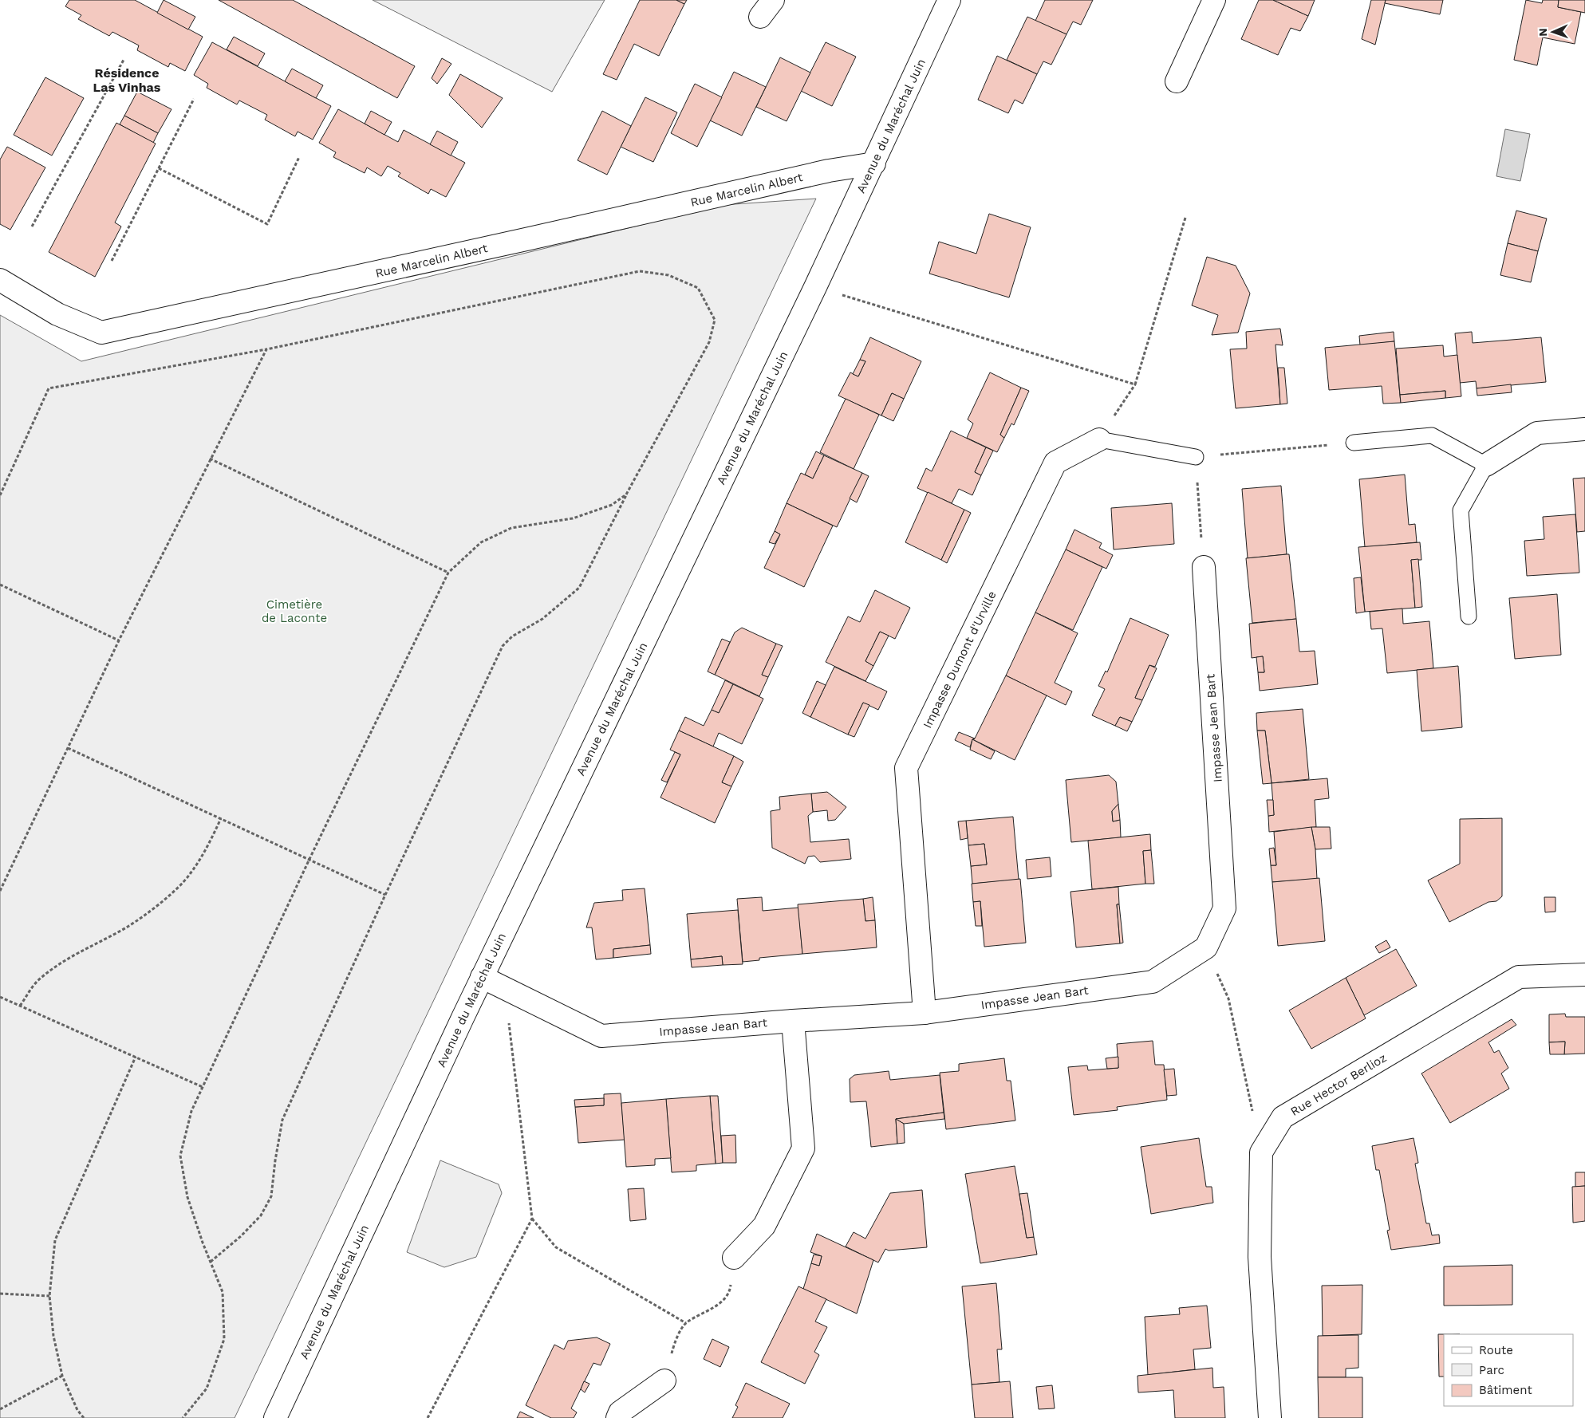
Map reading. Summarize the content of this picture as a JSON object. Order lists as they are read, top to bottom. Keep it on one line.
{"streets":{"street":["Avenue du Maréchal Juin","Rue Marcelin Albert","Impasse Dumont d'Urville","Impasse Jean Bart","Rue Hector Berlioz"]},"crossings":[["Avenue du Maréchal Juin","Rue Marcelin Albert"],["Avenue du Maréchal Juin","Impasse Jean Bart"],["Impasse Dumont d'Urville","Impasse Jean Bart"]],"districts":["Résidence Las Vinhas"],"parks":["Cimetière de Laconte"],"legend":["Route","Parc","Bâtiment"],"north":"left"}
